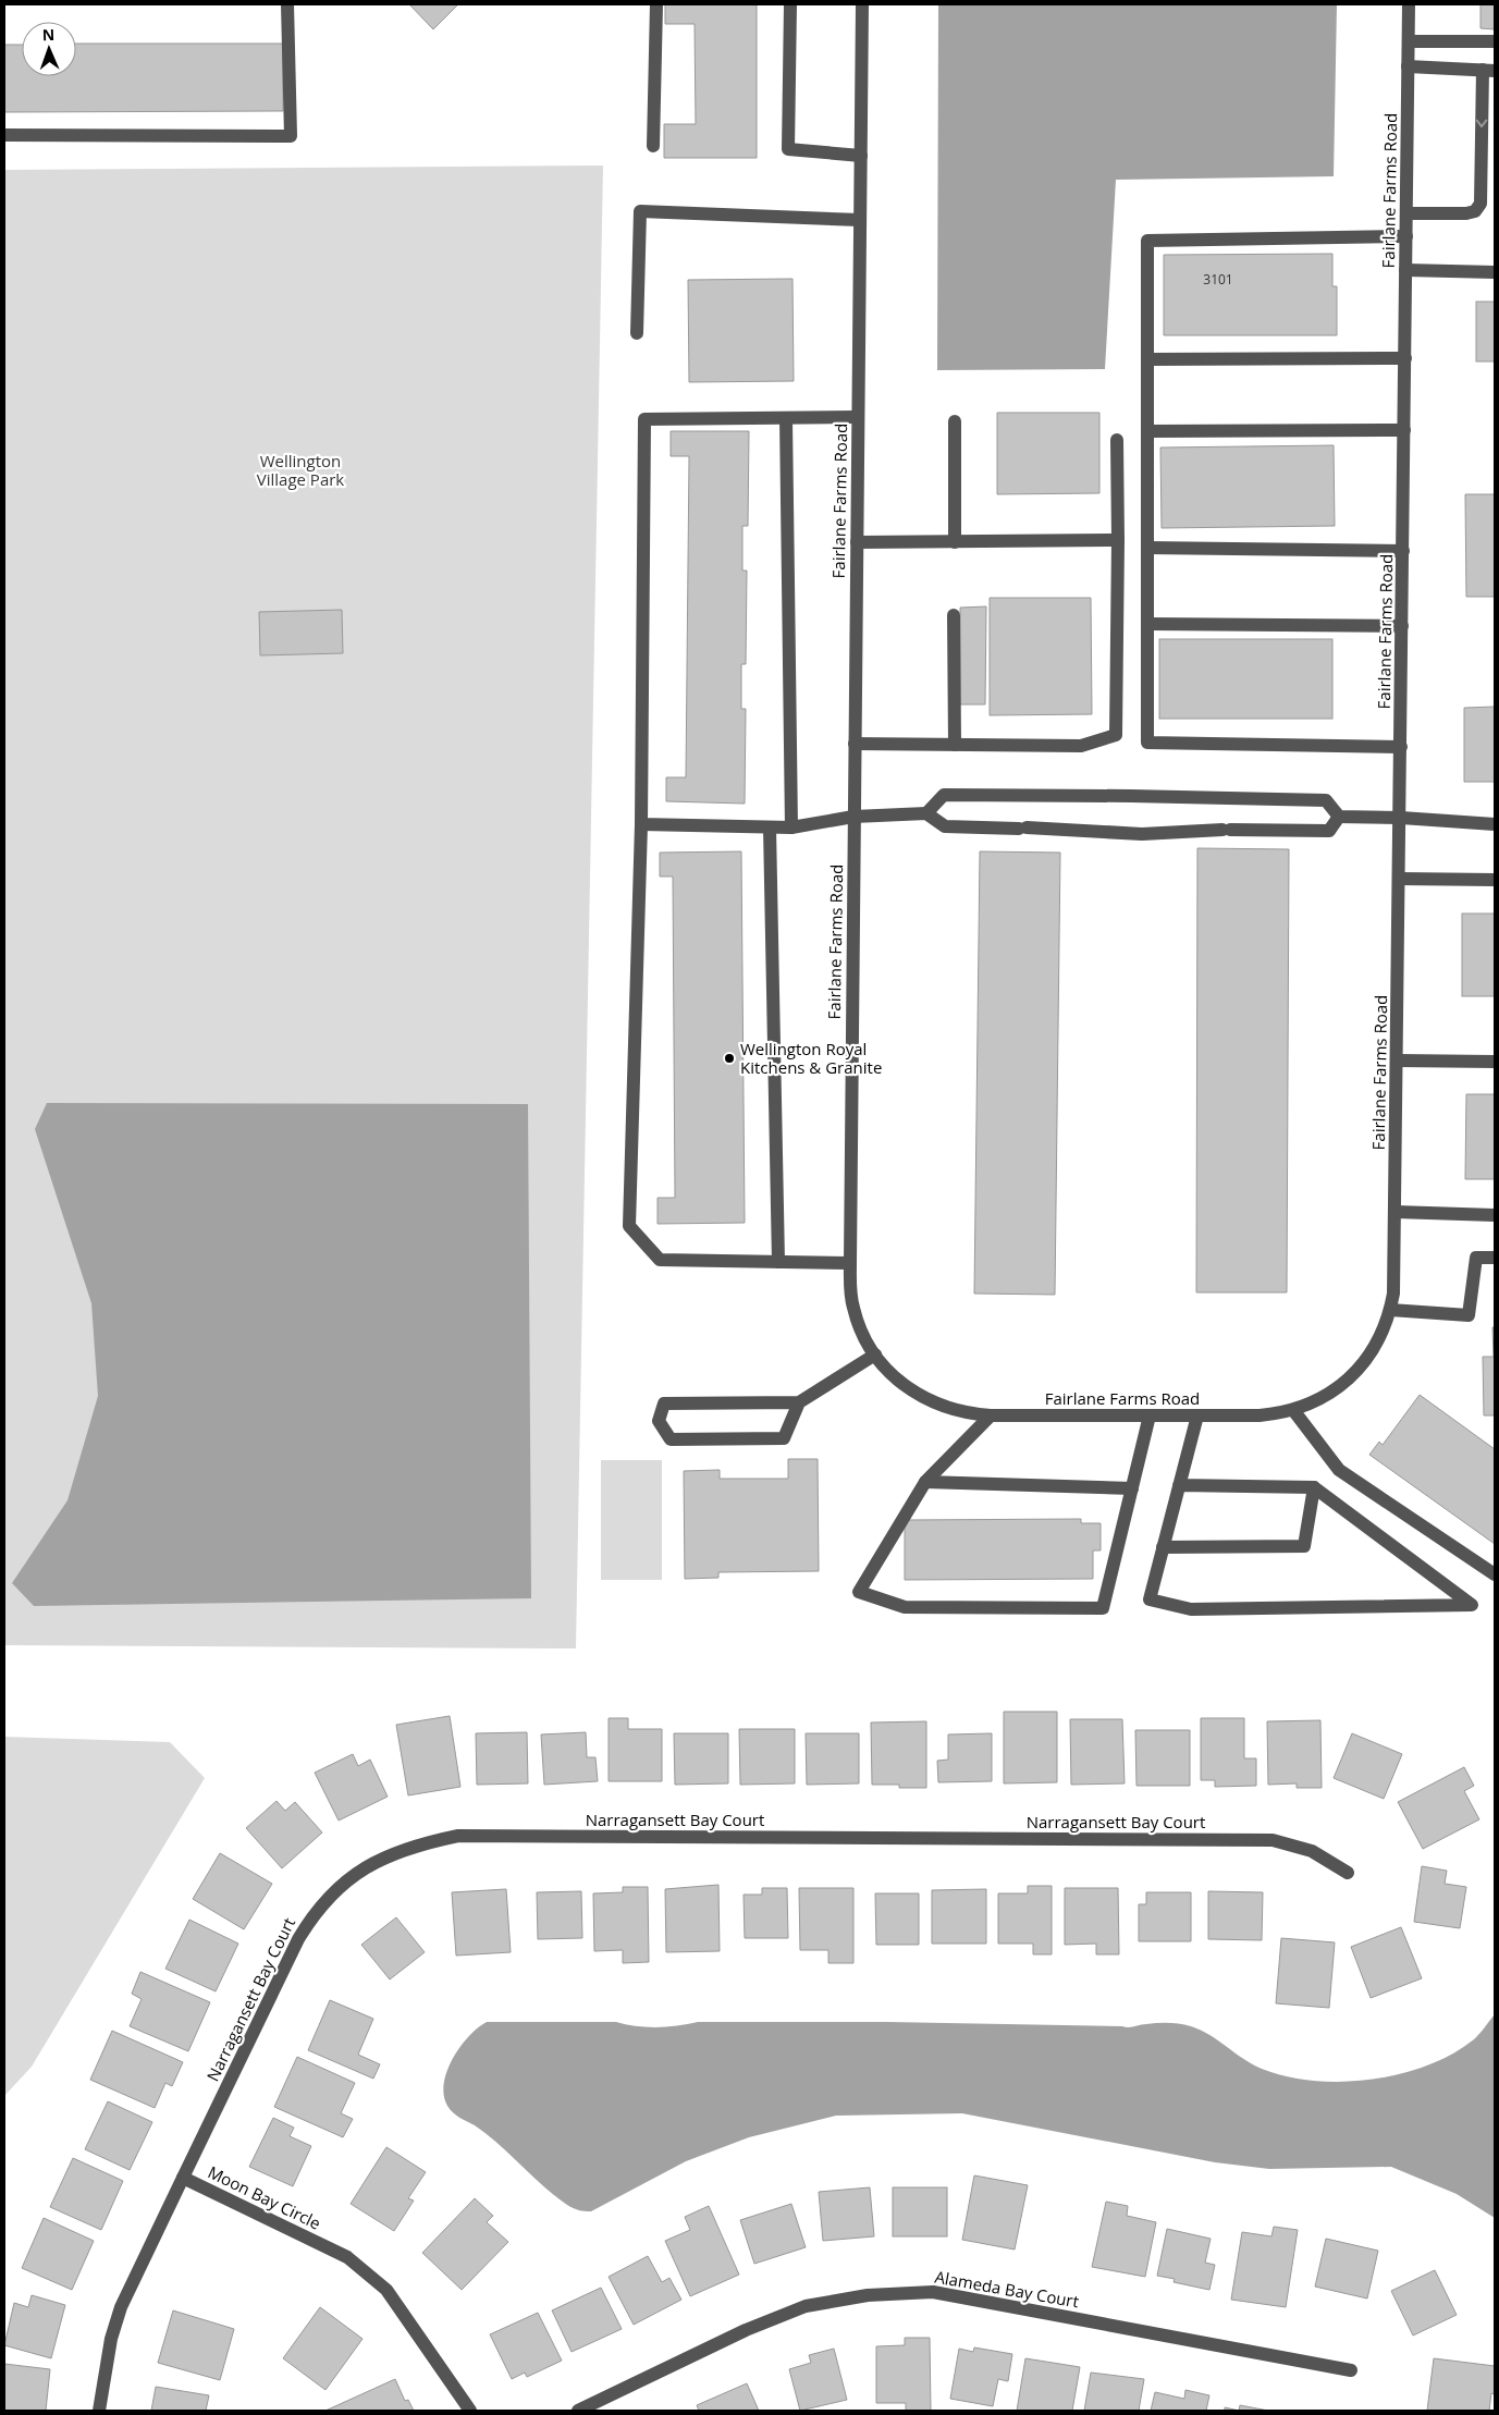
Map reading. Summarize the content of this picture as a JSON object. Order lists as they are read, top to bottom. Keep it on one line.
{"streets":{"street":["Fairlane Farms Road","Narragansett Bay Court","Moon Bay Circle","Alameda Bay Court"]},"crossings":[["Narragansett Bay Court","Moon Bay Circle"]],"parks":["Wellington Village Park"],"places":["Wellington Royal Kitchens & Granite"],"house_numbers":["3101"],"north":"top"}
